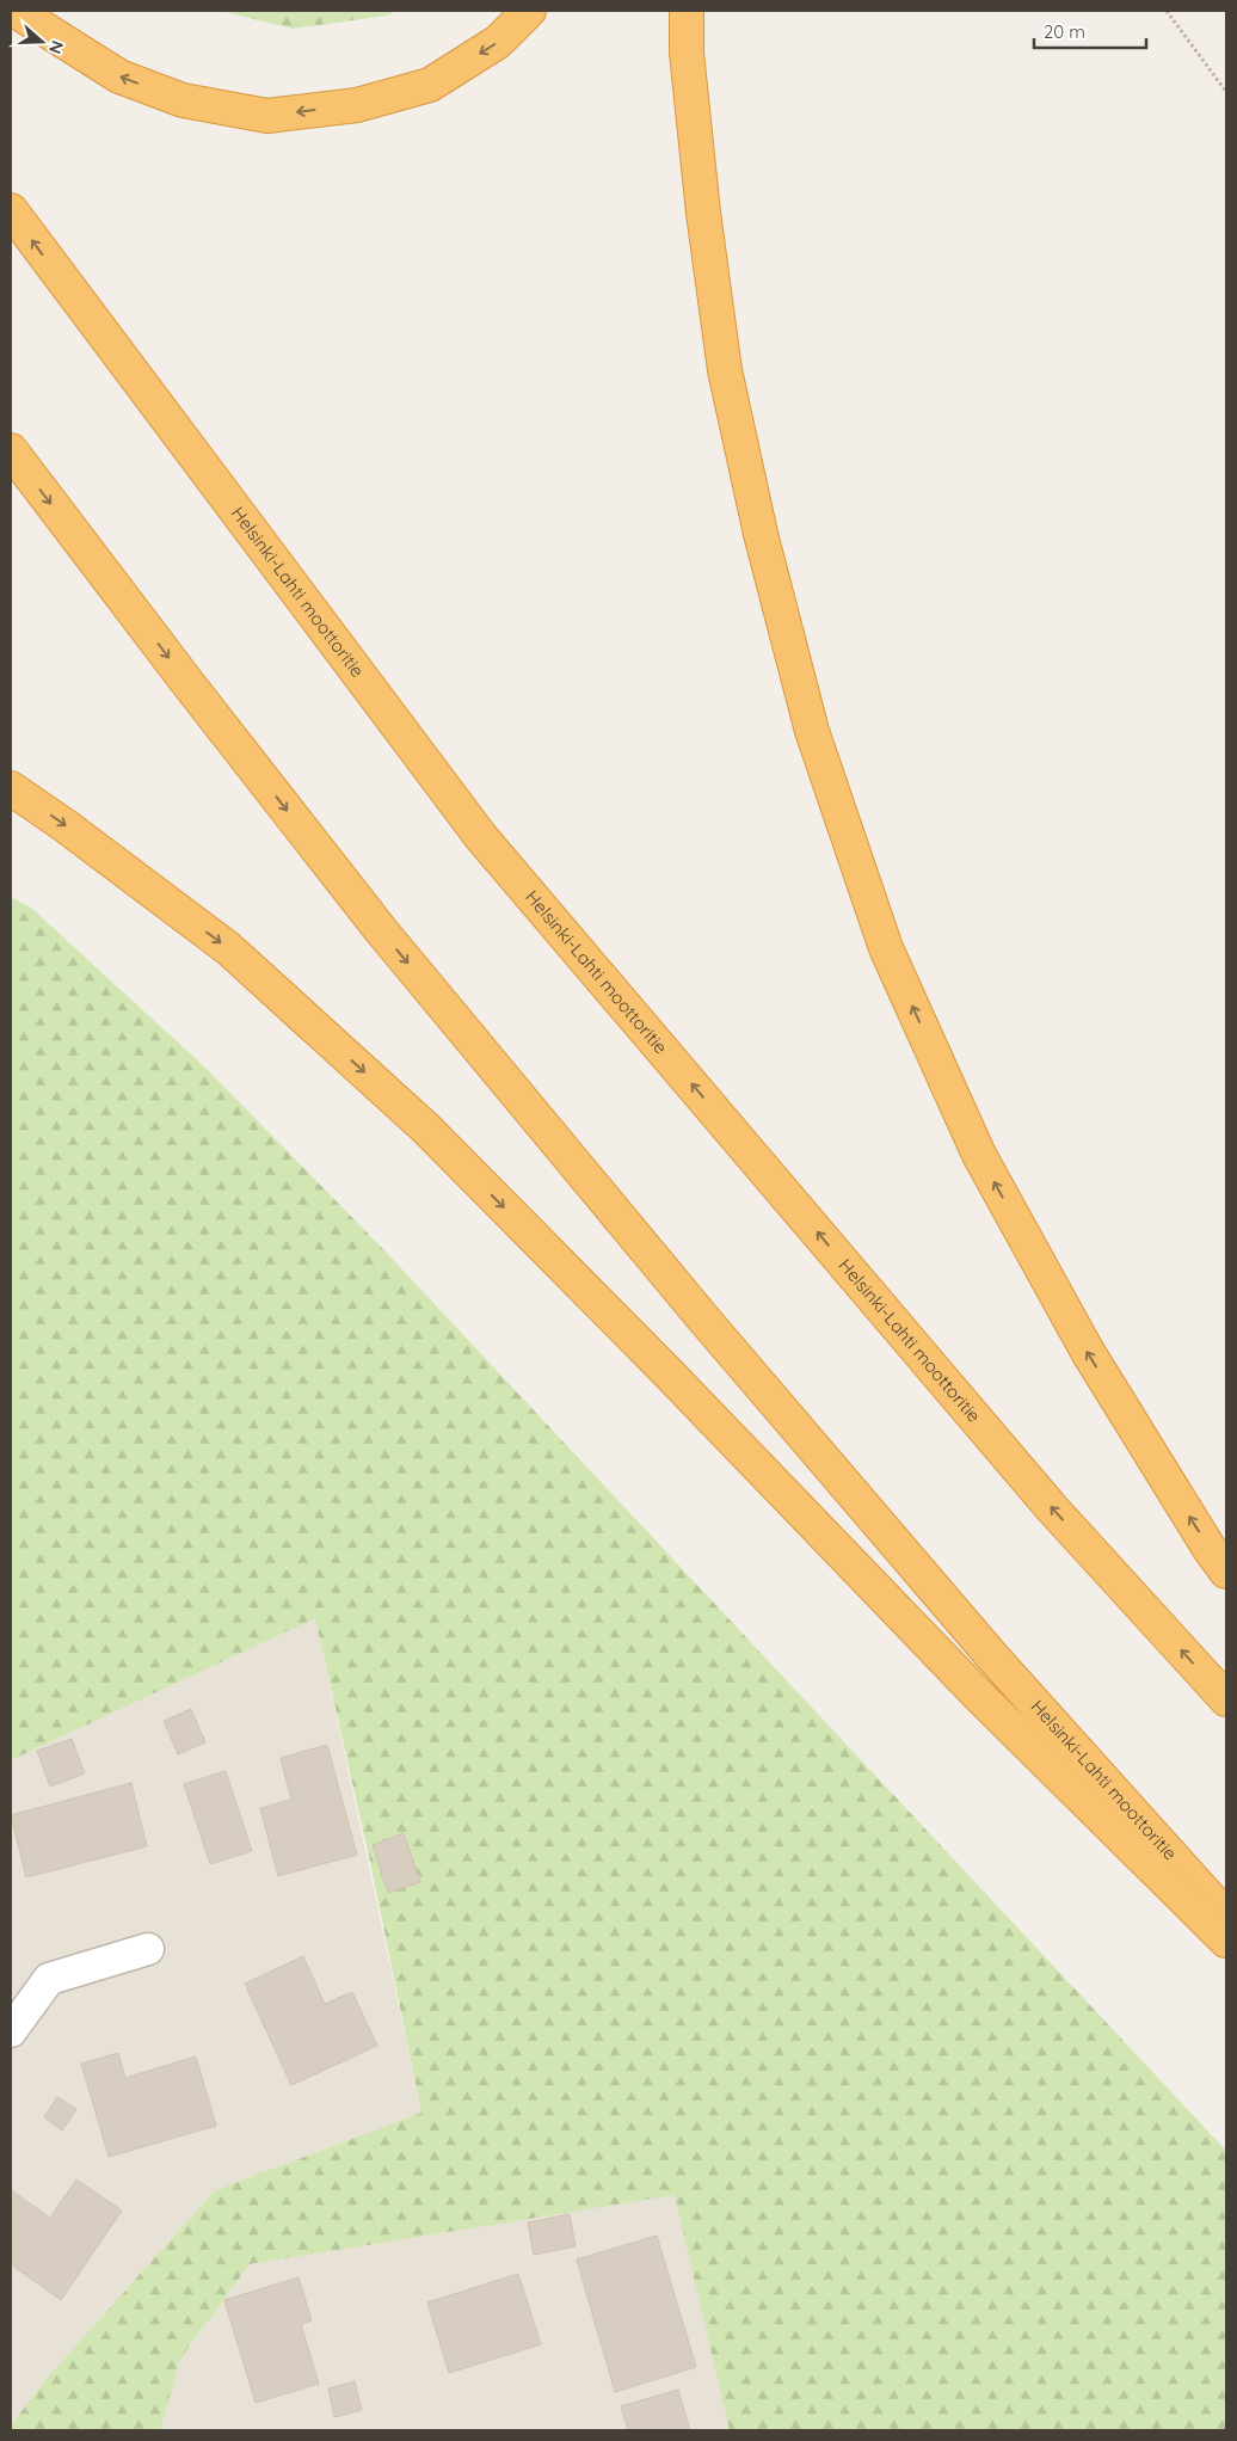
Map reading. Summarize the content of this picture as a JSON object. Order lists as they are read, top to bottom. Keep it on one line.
{"streets":{"highway":["Helsinki-Lahti moottoritie"]},"scale_bar":"20 m","north":"right"}
